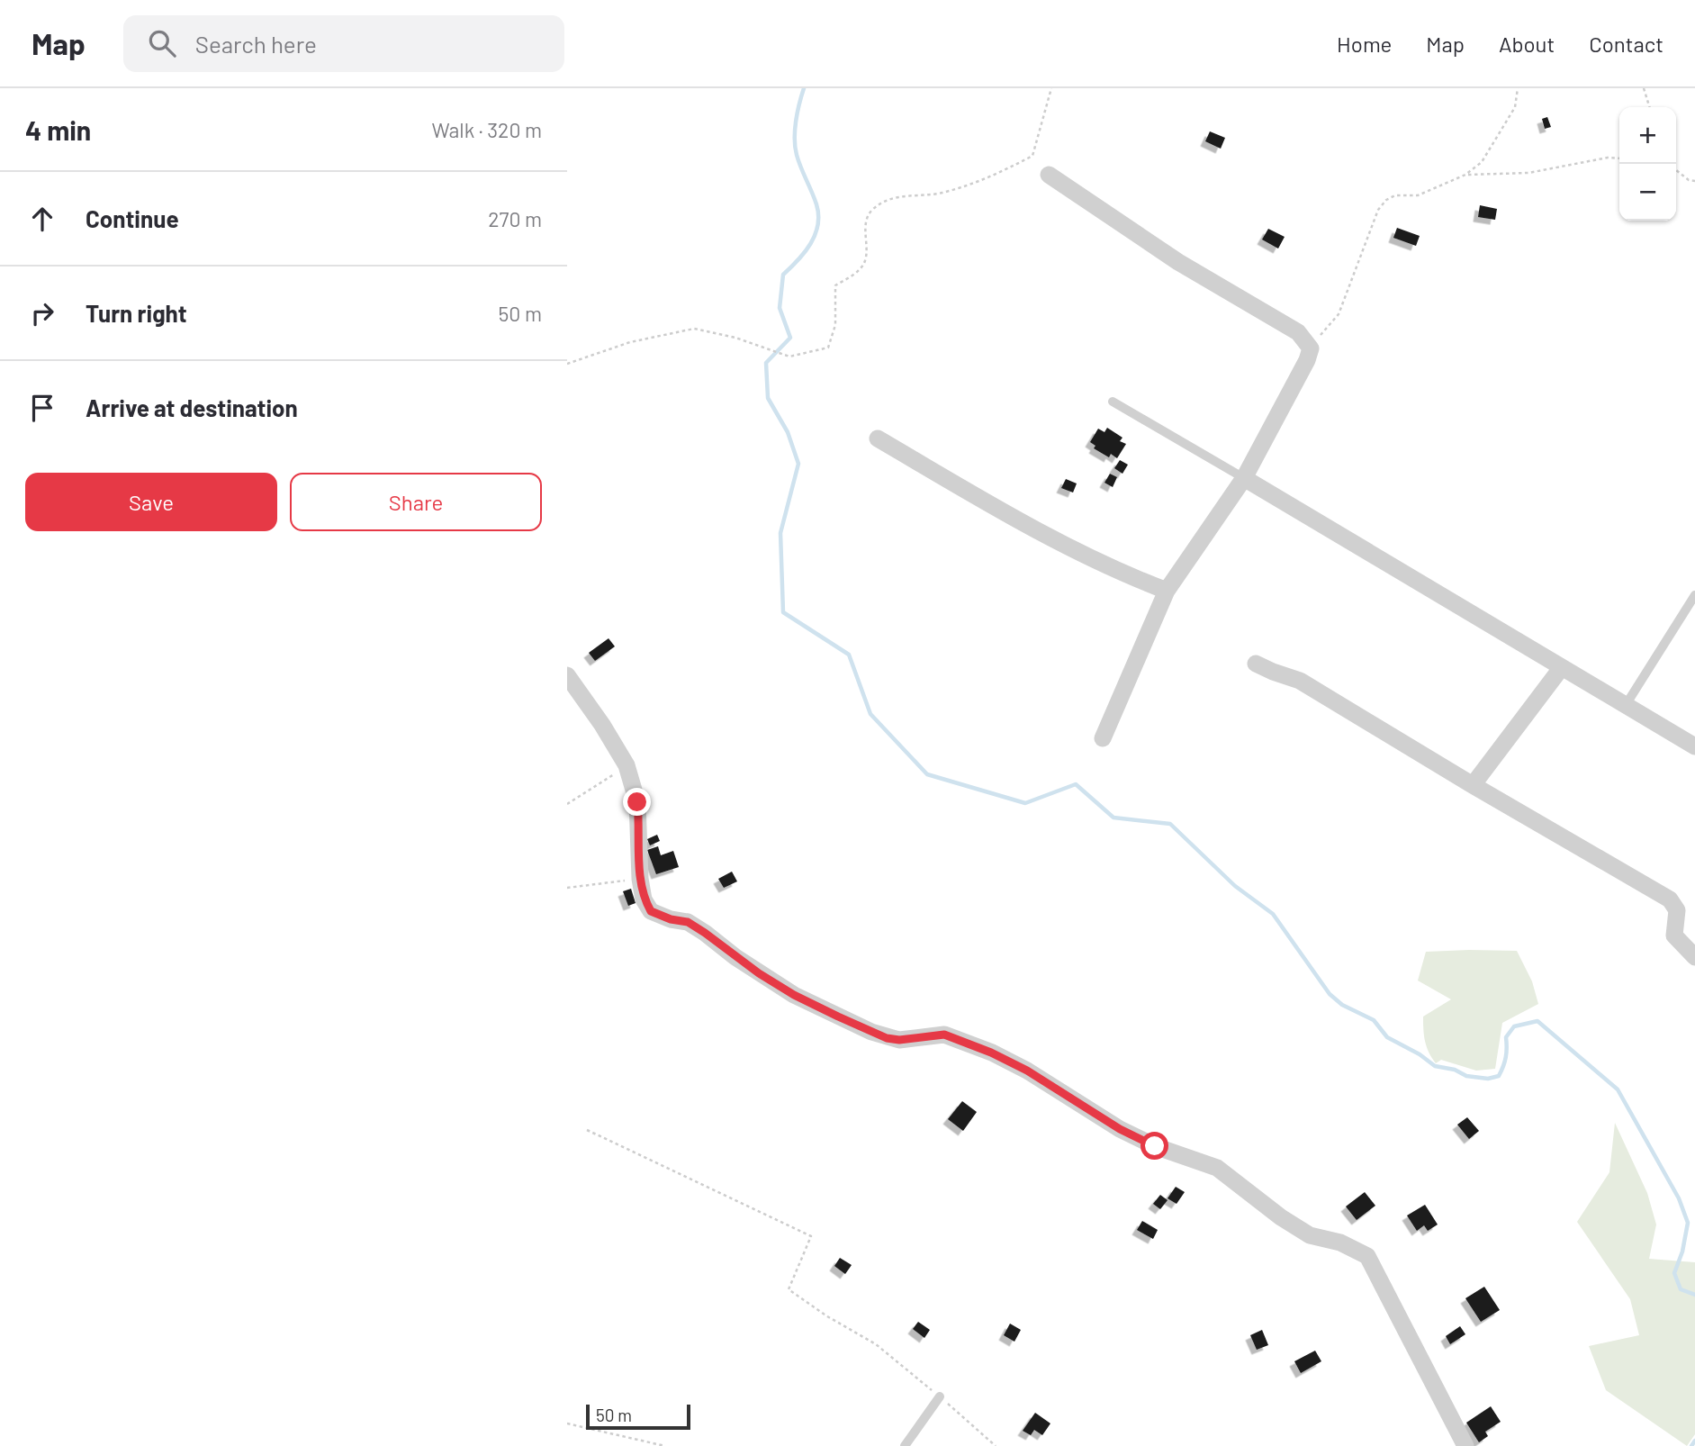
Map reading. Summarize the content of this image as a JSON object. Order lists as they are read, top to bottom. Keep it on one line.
{"scale_bar":"50 m","page":{"header":"Map","search":"Search here","nav":["Home","Map","About","Contact"],"heading":["4 min","Walk · 320 m"],"map_buttons":["+","−"],"list":[["Continue","270 m"],["Turn right","50 m"],"Arrive at destination"],"buttons":["Save","Share"],"scale":"50 m"}}
